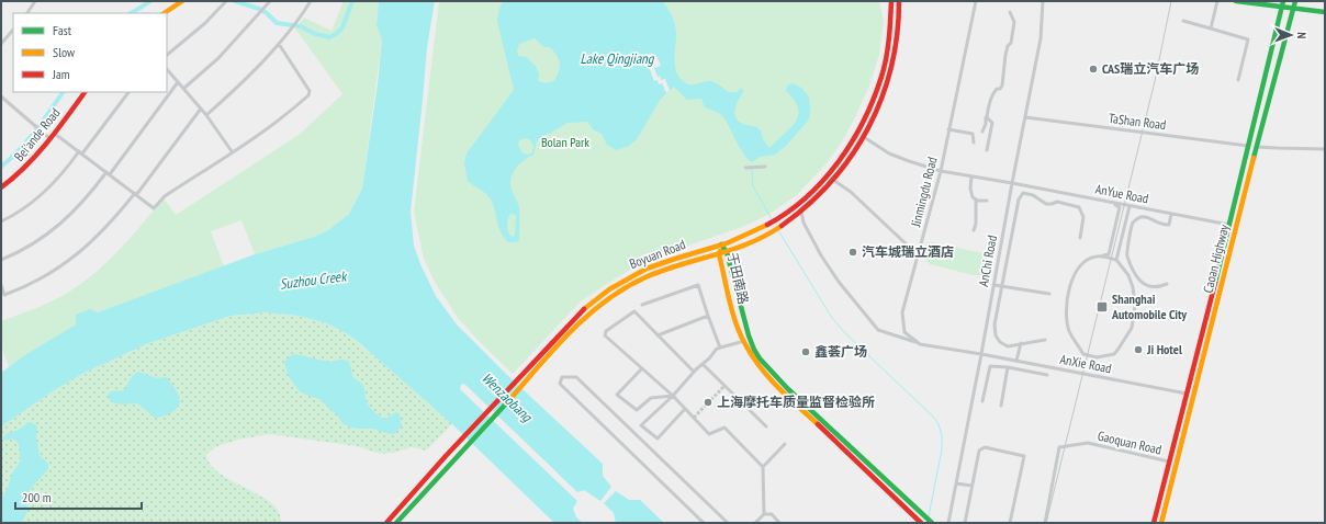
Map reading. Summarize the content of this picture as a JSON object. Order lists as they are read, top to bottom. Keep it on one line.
{"streets":{"main road":["Bei'ande Road","Boyuan Road","Caoan Highway","于田南路"],"street":["TaShan Road","Jinmingdu Road","AnYue Road","AnChi Road","AnXie Road","Gaoquan Road"]},"crossings":[["TaShan Road","Caoan Highway"],["TaShan Road","AnChi Road"],["Jinmingdu Road","AnYue Road"],["AnYue Road","Boyuan Road"],["AnYue Road","Caoan Highway"],["AnYue Road","AnChi Road"],["Boyuan Road","于田南路"],["Caoan Highway","AnXie Road"],["Caoan Highway","Gaoquan Road"],["AnChi Road","AnXie Road"]],"water":["Lake Qingjiang","Suzhou Creek","Wenzaobang"],"parks":["Bolan Park"],"places":{"other":["CAS瑞立汽车广场","汽车城瑞立酒店","Ji Hotel","鑫荟广场","上海摩托车质量监督检验所"],"transit":["Shanghai Automobile City"]},"legend":["Fast","Slow","Jam"],"scale_bar":"200 m","north":"right"}
